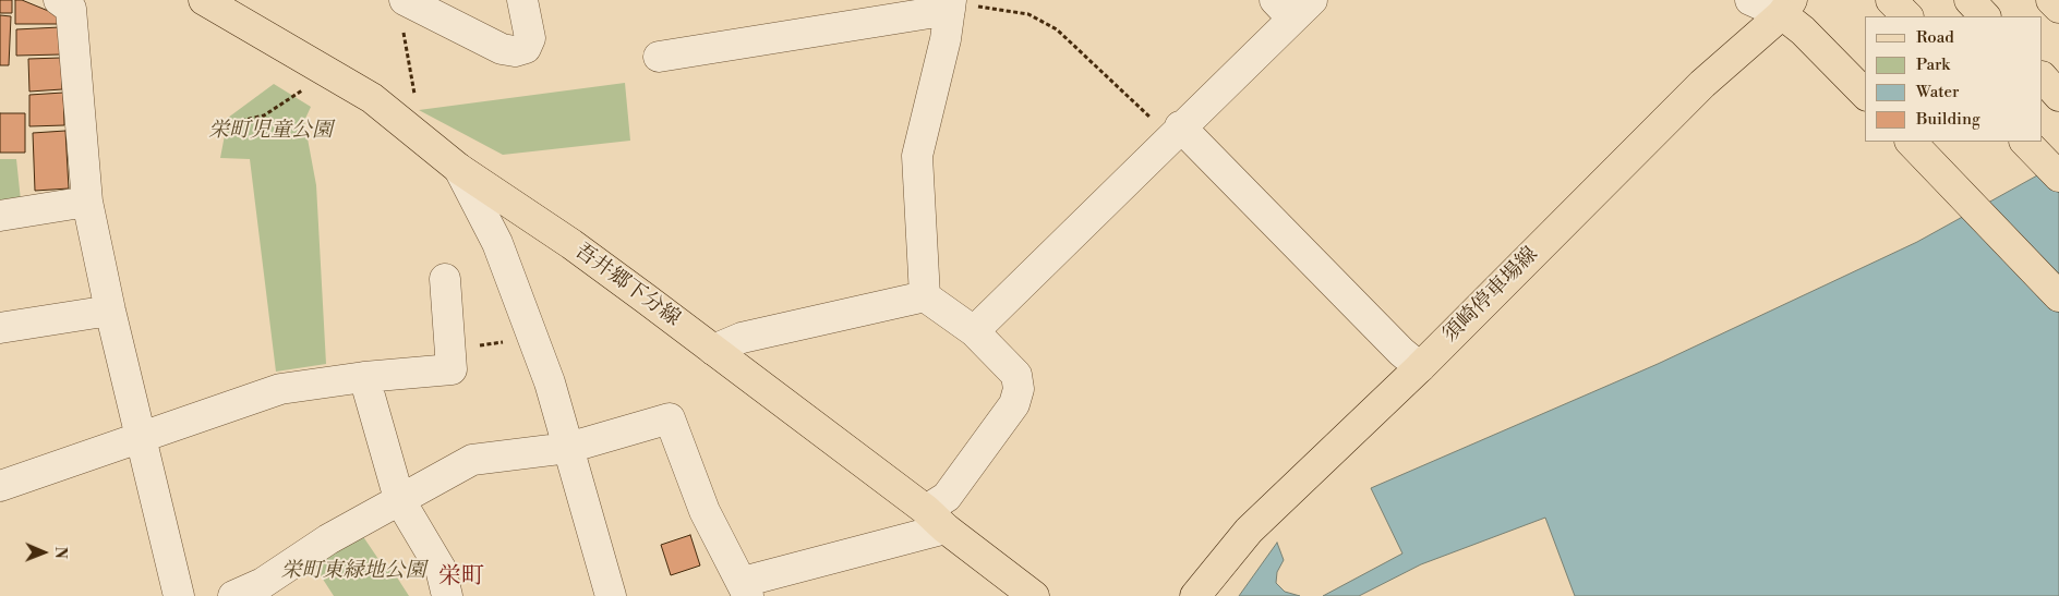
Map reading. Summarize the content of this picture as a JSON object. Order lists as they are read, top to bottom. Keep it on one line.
{"streets":{"main road":["吾井郷下分線","須崎停車場線"]},"districts":["栄町"],"parks":["栄町児童公園","栄町東緑地公園"],"legend":["Road","Park","Water","Building"],"north":"right"}
